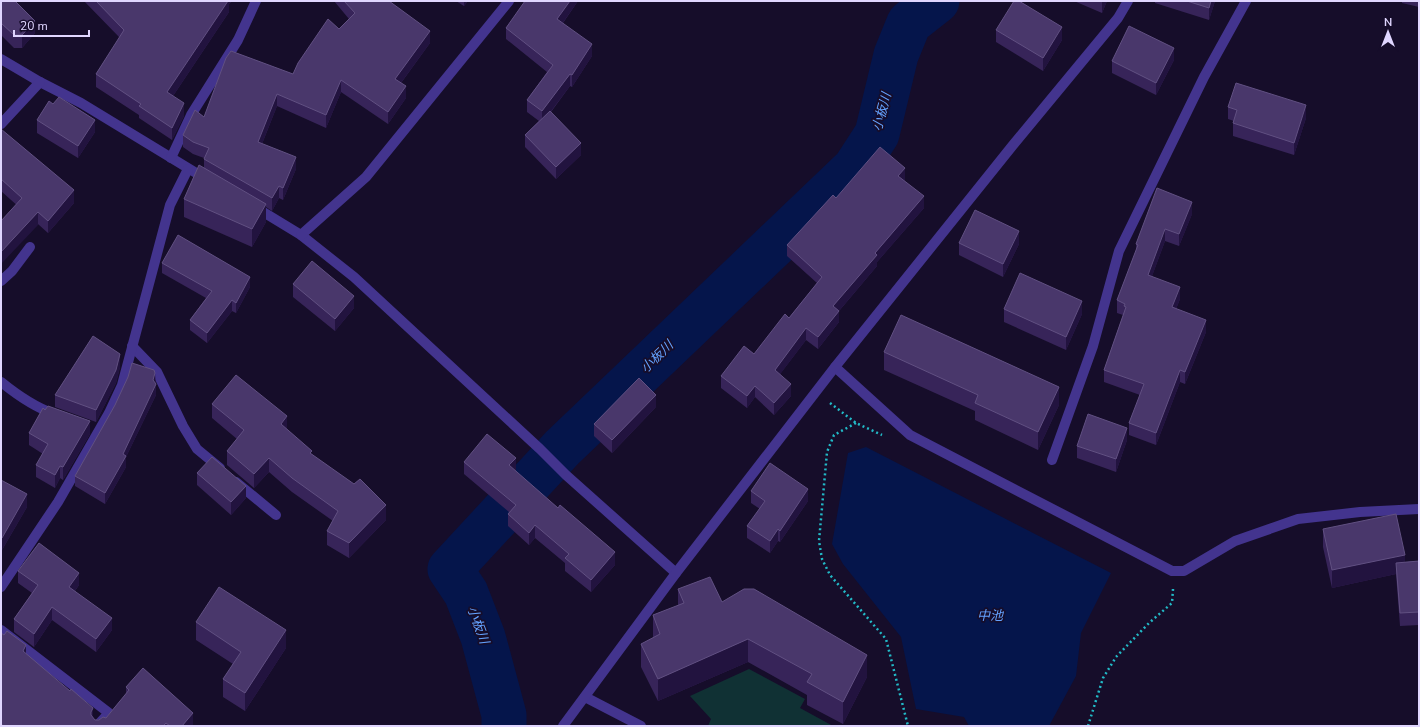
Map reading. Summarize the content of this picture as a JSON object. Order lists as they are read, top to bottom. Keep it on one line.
{"water":["小板川","中池"],"scale_bar":"20 m","north":"top"}
